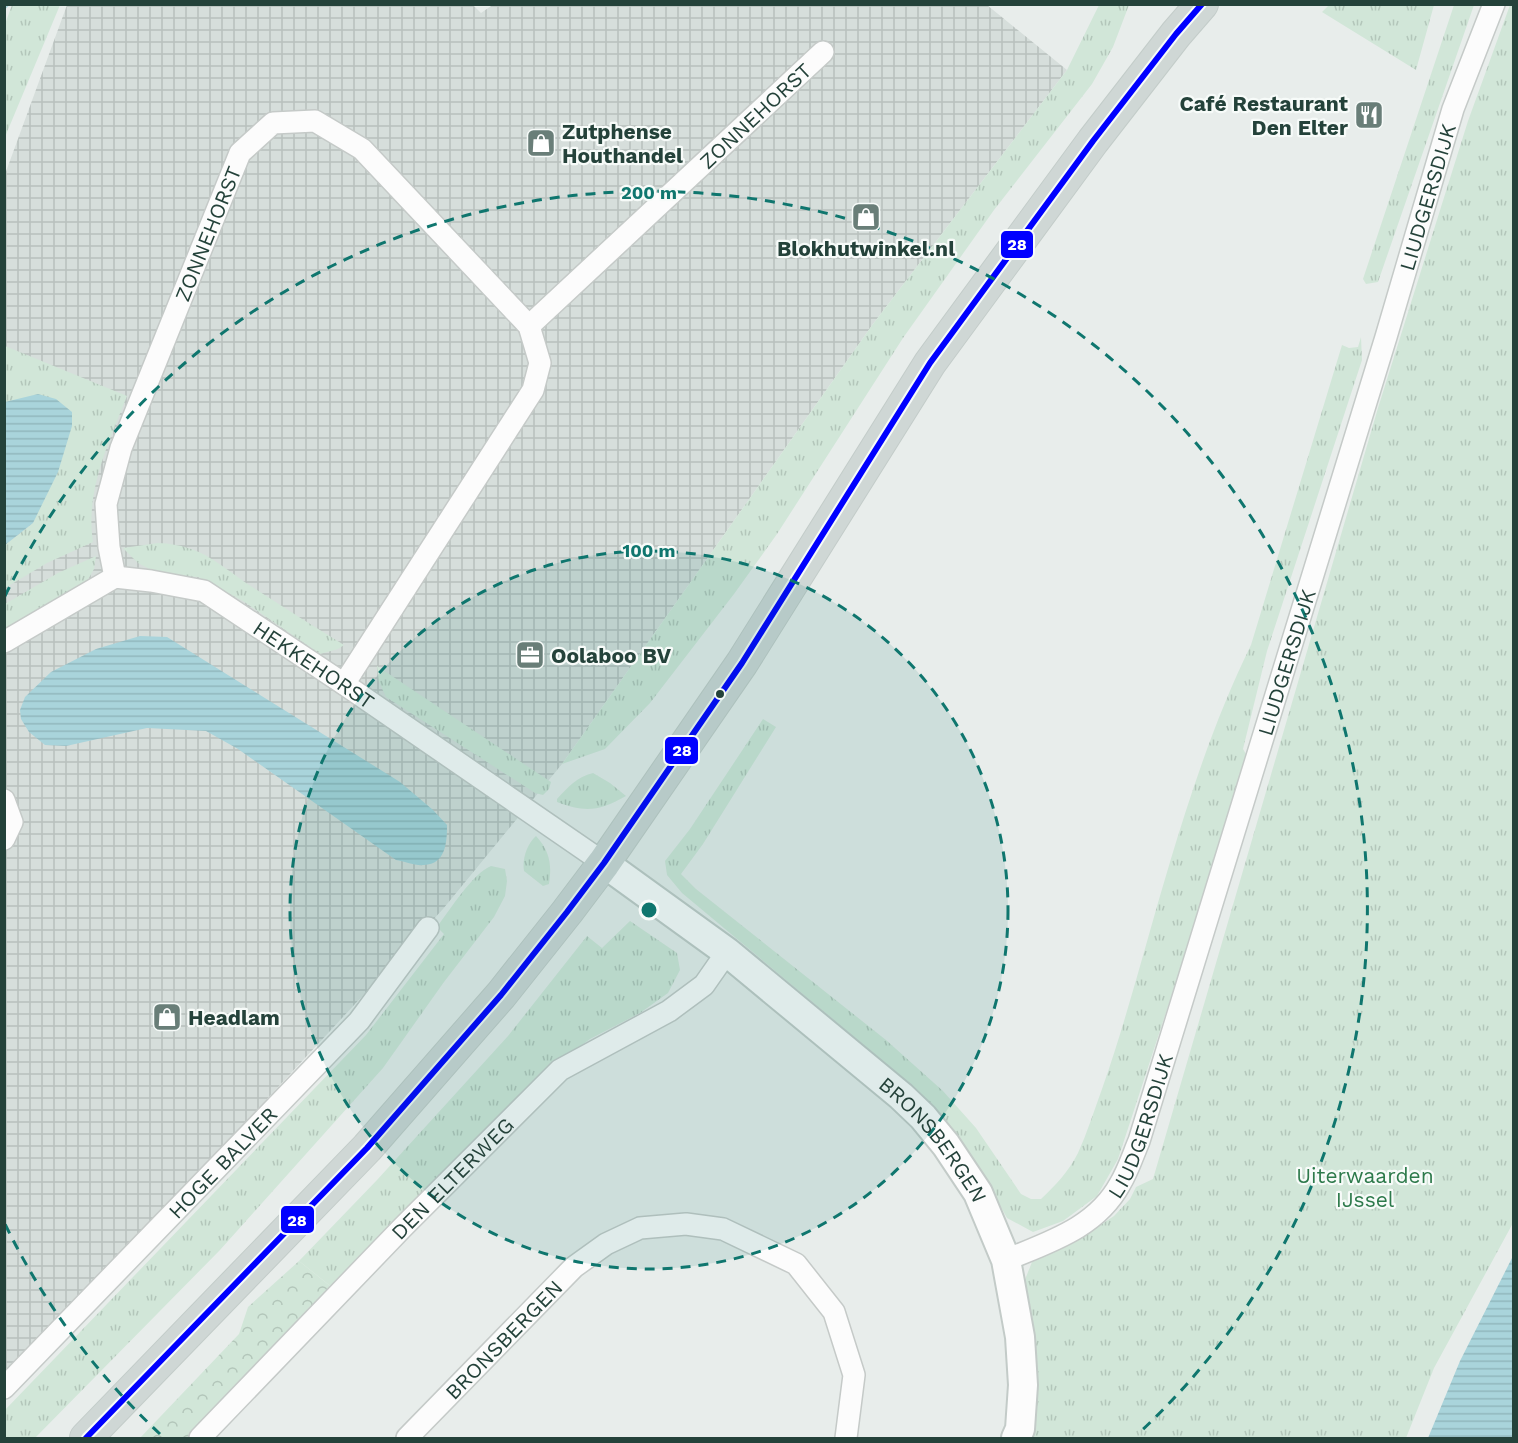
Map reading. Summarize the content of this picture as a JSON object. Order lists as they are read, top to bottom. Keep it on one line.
{"streets":{"street":["ZONNEHORST","LIUDGERSDIJK","HEKKEHORST","BRONSBERGEN","HOGE BALVER","DEN ELTERWEG"]},"crossings":[["ZONNEHORST","HEKKEHORST"],["LIUDGERSDIJK","BRONSBERGEN"],["HEKKEHORST","BRONSBERGEN"],["BRONSBERGEN","DEN ELTERWEG"]],"parks":["Uiterwaarden IJssel"],"places":{"restaurant":["Café Restaurant Den Elter"],"shop":["Zutphense Houthandel","Blokhutwinkel.nl","Headlam"],"office":["Oolaboo BV"]},"lines":["transit line 28"],"rings":["200 m","100 m"]}
